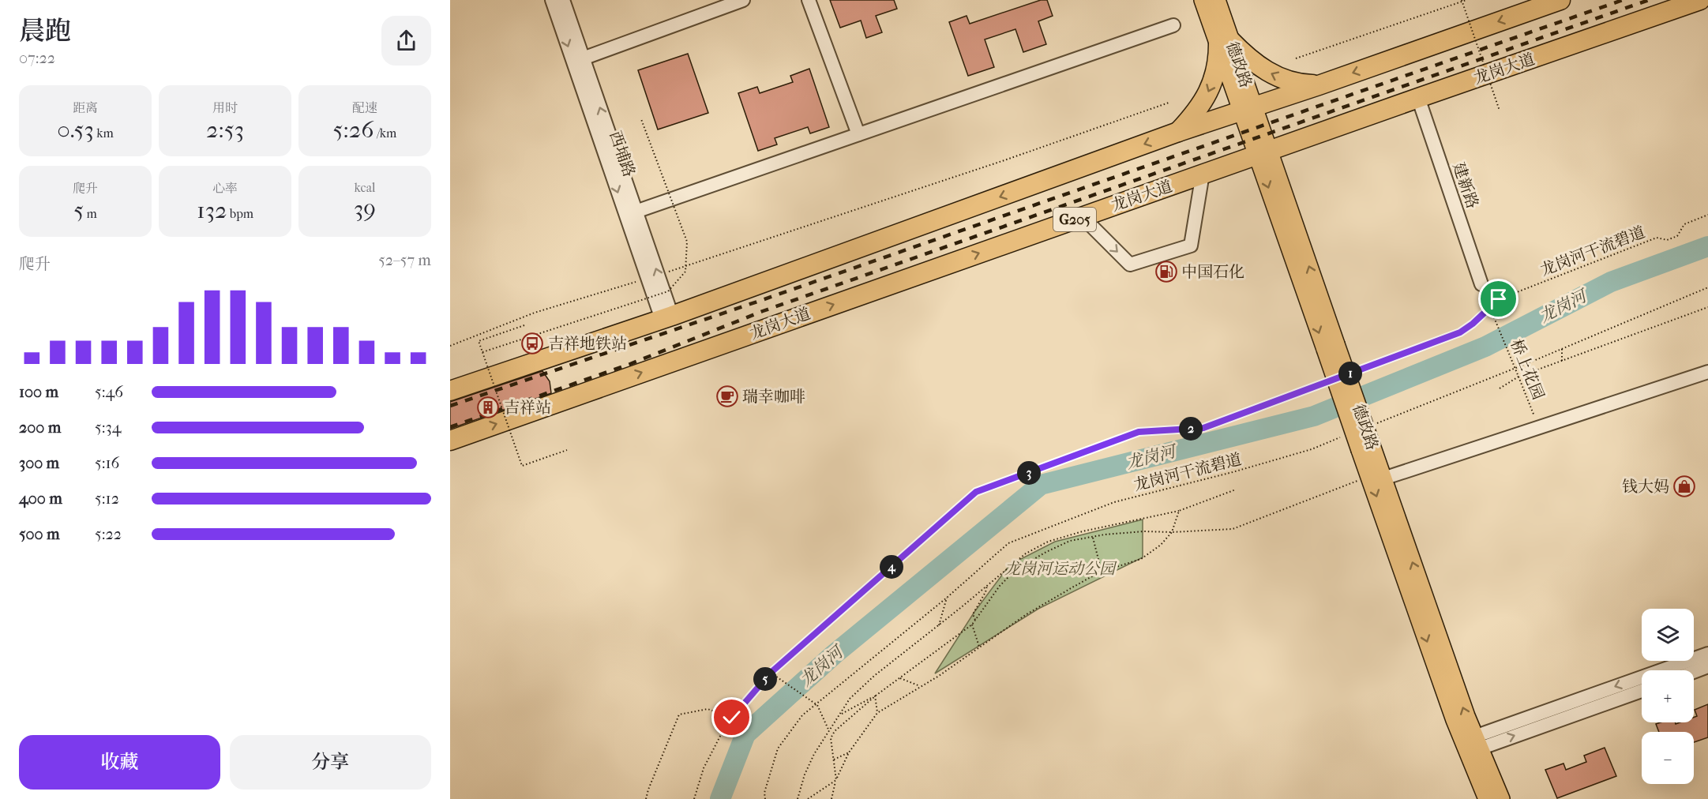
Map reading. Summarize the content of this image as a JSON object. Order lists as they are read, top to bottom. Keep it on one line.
{"streets":{"highway":["龙岗大道","G205"],"main road":["德政路"],"street":["西埔路","建新路"],"path":["龙岗河干流碧道","桥上花园"]},"crossings":[["德政路","龙岗大道"],["龙岗大道","建新路"],["建新路","桥上花园"]],"water":["龙岗河"],"parks":["龙岗河运动公园"],"places":{"fuel station":["中国石化"],"bus stop":["吉祥地铁站"],"cafe":["瑞幸咖啡"],"building":["吉祥站"],"shop":["钱大妈"]},"page":{"heading":["晨跑","07:22"],"stats":[["距离","0.53 km"],["用时","2:53"],["配速","5:26 /km"],["爬升","5 m"],["心率","132 bpm"],["kcal","39"]],"chart":["爬升","52–57 m"],"pins":["1","2","3","4","5"],"list":[{"name":"100 m","note":"5:46"},{"name":"200 m","note":"5:34"},{"name":"300 m","note":"5:16"},{"name":"400 m","note":"5:12"},{"name":"500 m","note":"5:22"}],"map_buttons":["+","−"],"buttons":["收藏","分享"]}}
